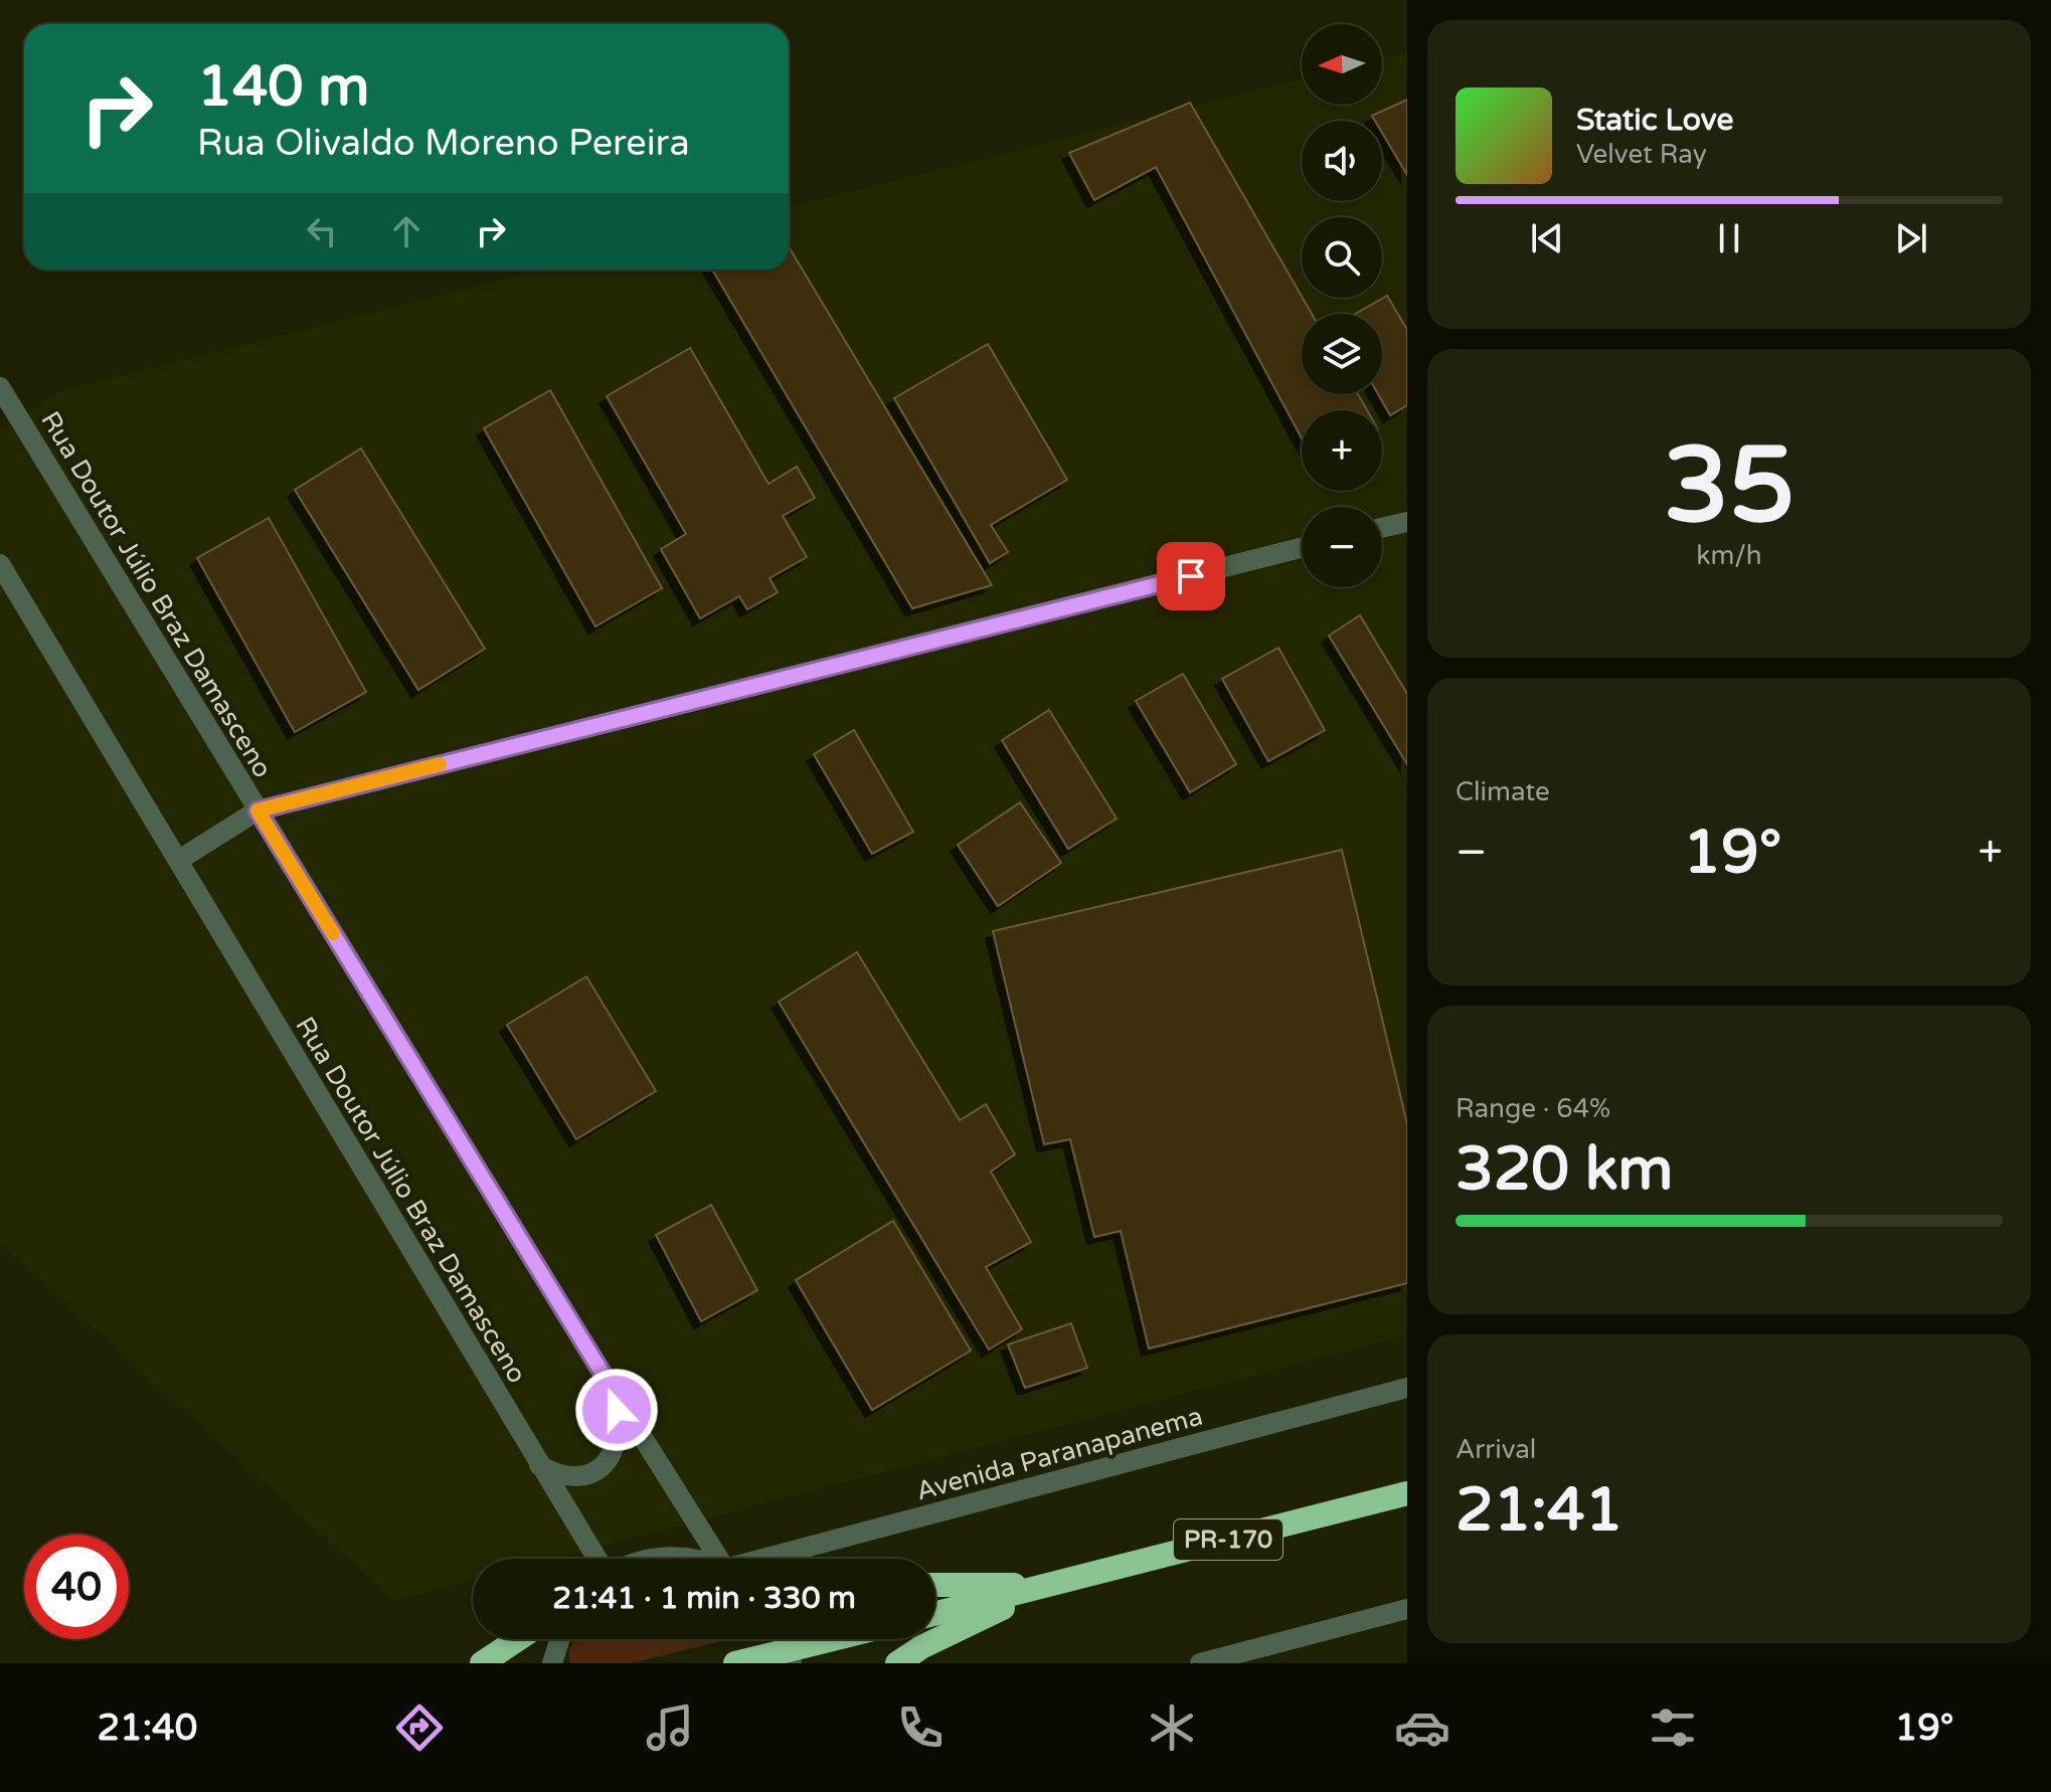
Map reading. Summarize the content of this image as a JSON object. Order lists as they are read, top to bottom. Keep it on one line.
{"streets":{"highway":["PR-170"],"street":["Rua Doutor Júlio Braz Damasceno","Avenida Paranapanema"]},"north":"left","page":{"map_buttons":["+","−"],"turn":["140 m","Rua Olivaldo Moreno Pereira"],"song":["Static Love","Velvet Ray"],"tile":[["35","km/h"],"Climate",["Range · 64%","320 km"],["Arrival","21:41"]],"heat":["−","19°","+"],"limit":"40","trip":"21:41 · 1 min · 330 m","tabs":["21:40","19°"]}}
